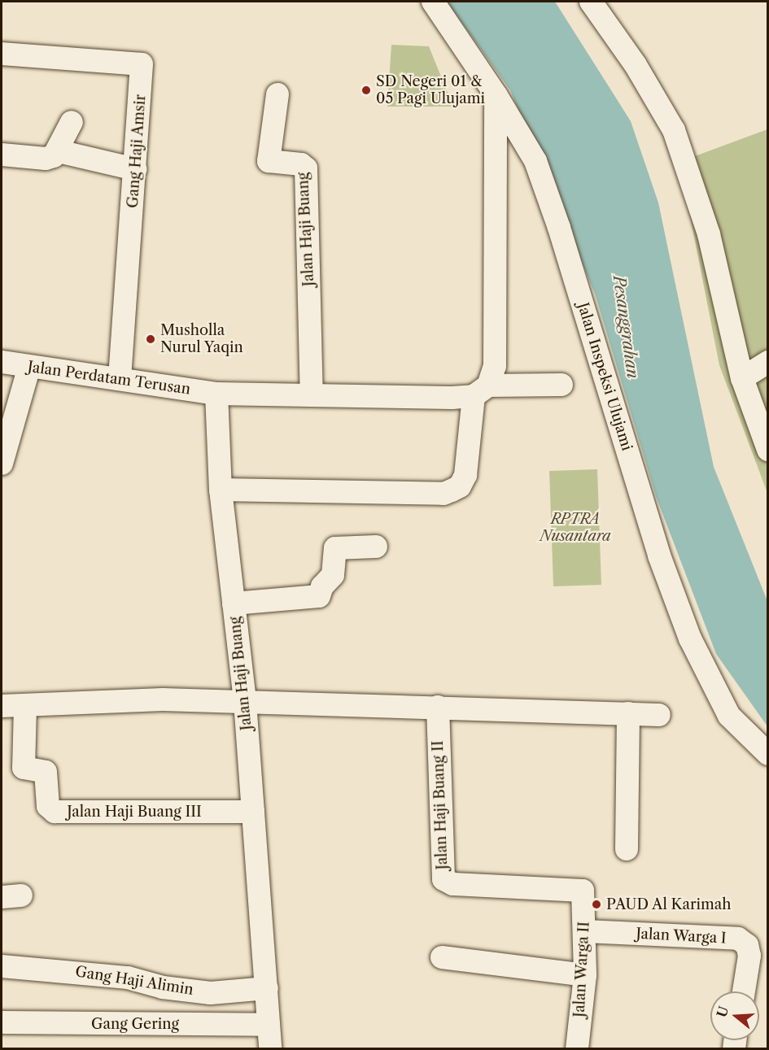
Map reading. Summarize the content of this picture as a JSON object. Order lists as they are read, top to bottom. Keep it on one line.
{"streets":{"street":["Gang Haji Amsir","Jalan Haji Buang","Jalan Inspeksi Ulujami","Jalan Perdatam Terusan","Jalan Haji Buang II","Jalan Haji Buang III","Jalan Warga I","Jalan Warga II","Gang Haji Alimin","Gang Gering"]},"crossings":[["Gang Haji Amsir","Jalan Perdatam Terusan"],["Jalan Haji Buang","Jalan Perdatam Terusan"],["Jalan Haji Buang","Jalan Haji Buang III"],["Jalan Haji Buang","Gang Haji Alimin"],["Jalan Haji Buang","Gang Gering"],["Jalan Haji Buang II","Jalan Warga II"],["Jalan Warga I","Jalan Warga II"]],"water":["Pesanggrahan"],"parks":["RPTRA Nusantara"],"places":["SD Negeri 01 & 05 Pagi Ulujami","Musholla Nurul Yaqin","PAUD Al Karimah"],"north":"left"}
